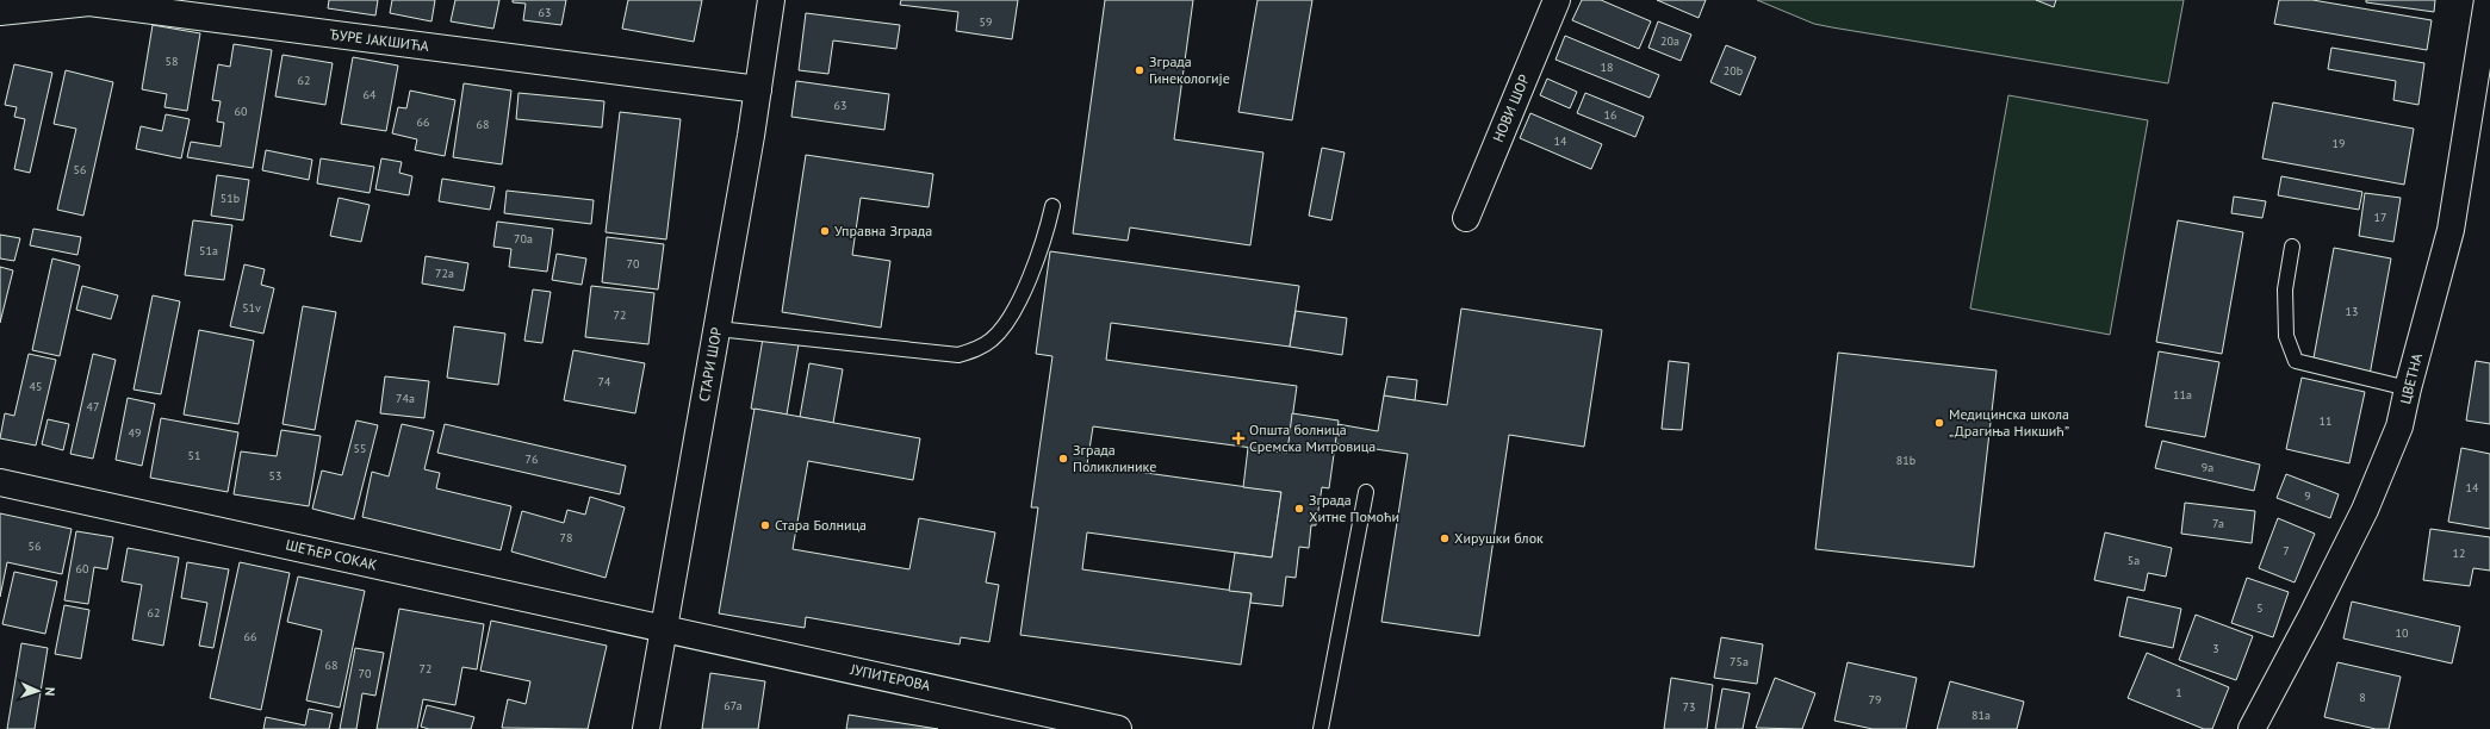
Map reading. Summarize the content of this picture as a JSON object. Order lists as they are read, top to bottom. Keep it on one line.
{"streets":{"street":["ЂУРЕ ЈАКШИЋА","НОВИ ШОР","СТАРИ ШОР","ЦВЕТНА","ШЕЋЕР СОКАК","ЈУПИТЕРОВА"]},"crossings":[["ЂУРЕ ЈАКШИЋА","СТАРИ ШОР"],["СТАРИ ШОР","ШЕЋЕР СОКАК"],["СТАРИ ШОР","ЈУПИТЕРОВА"],["ШЕЋЕР СОКАК","ЈУПИТЕРОВА"]],"places":{"other":["Зграда Гинекологије","Управна Зграда","Медицинска школа „Драгиња Никшић”","Зграда Поликлинике","Зграда Хитне Помоћи","Стара Болница","Хирушки блок"],"health":["Општа болница Сремска Митровица"]},"house_numbers":["63","59","20a","58","18","20b","62","64","63","60","16","66","68","14","19","56","51b","17","70a","51a","70","72a","51v","13","72","74","45","11a","74a","47","11","49","55","51","76","81b","9a","53","14","9","7a","78","56","7","12","5a","60","5","62","10","66","3","75a","68","72","70","1","8","79","67a","73","81a"],"north":"right"}
